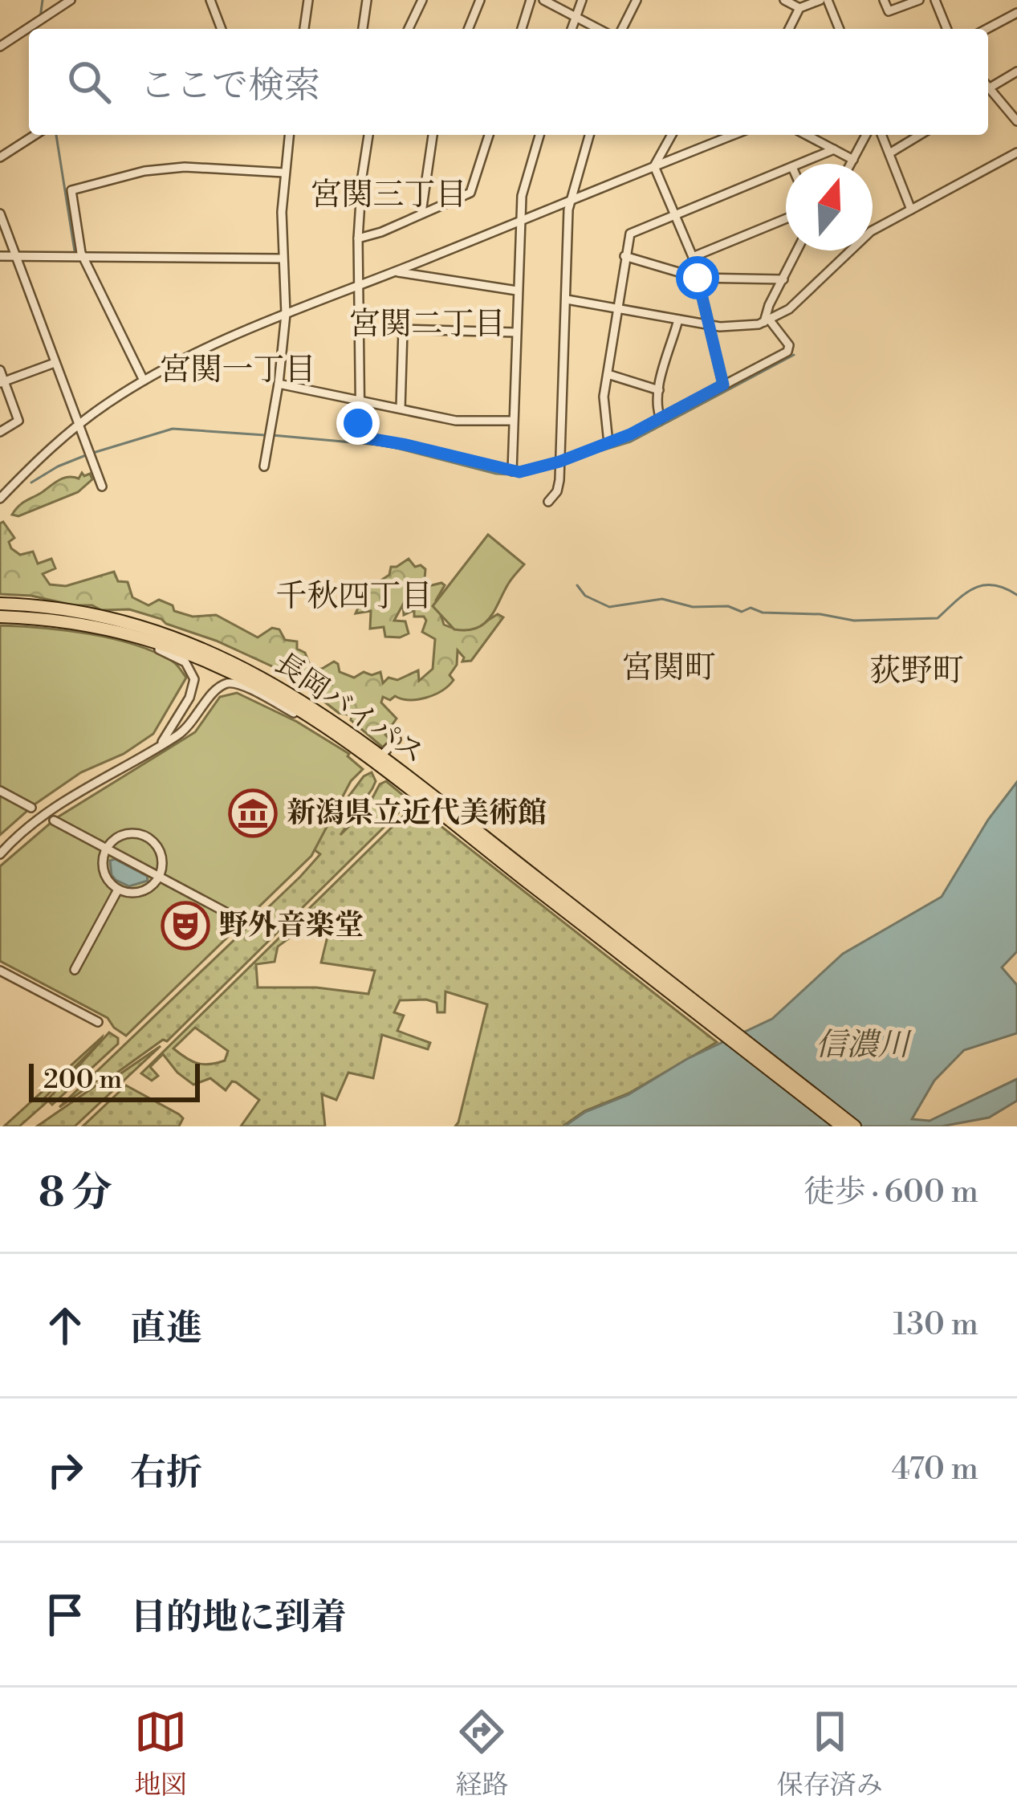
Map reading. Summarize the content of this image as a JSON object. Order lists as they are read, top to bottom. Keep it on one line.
{"streets":{"highway":["長岡バイパス"]},"districts":["宮関三丁目","宮関二丁目","宮関一丁目","千秋四丁目","宮関町","荻野町"],"water":["信濃川"],"places":{"museum":["新潟県立近代美術館"],"theatre":["野外音楽堂"]},"scale_bar":"200 m","north":"top","page":{"search":"ここで検索","scale":"200 m","heading":["8 分","徒歩 · 600 m"],"list":[["直進","130 m"],["右折","470 m"],"目的地に到着"],"nav":["地図","経路","保存済み"]}}
